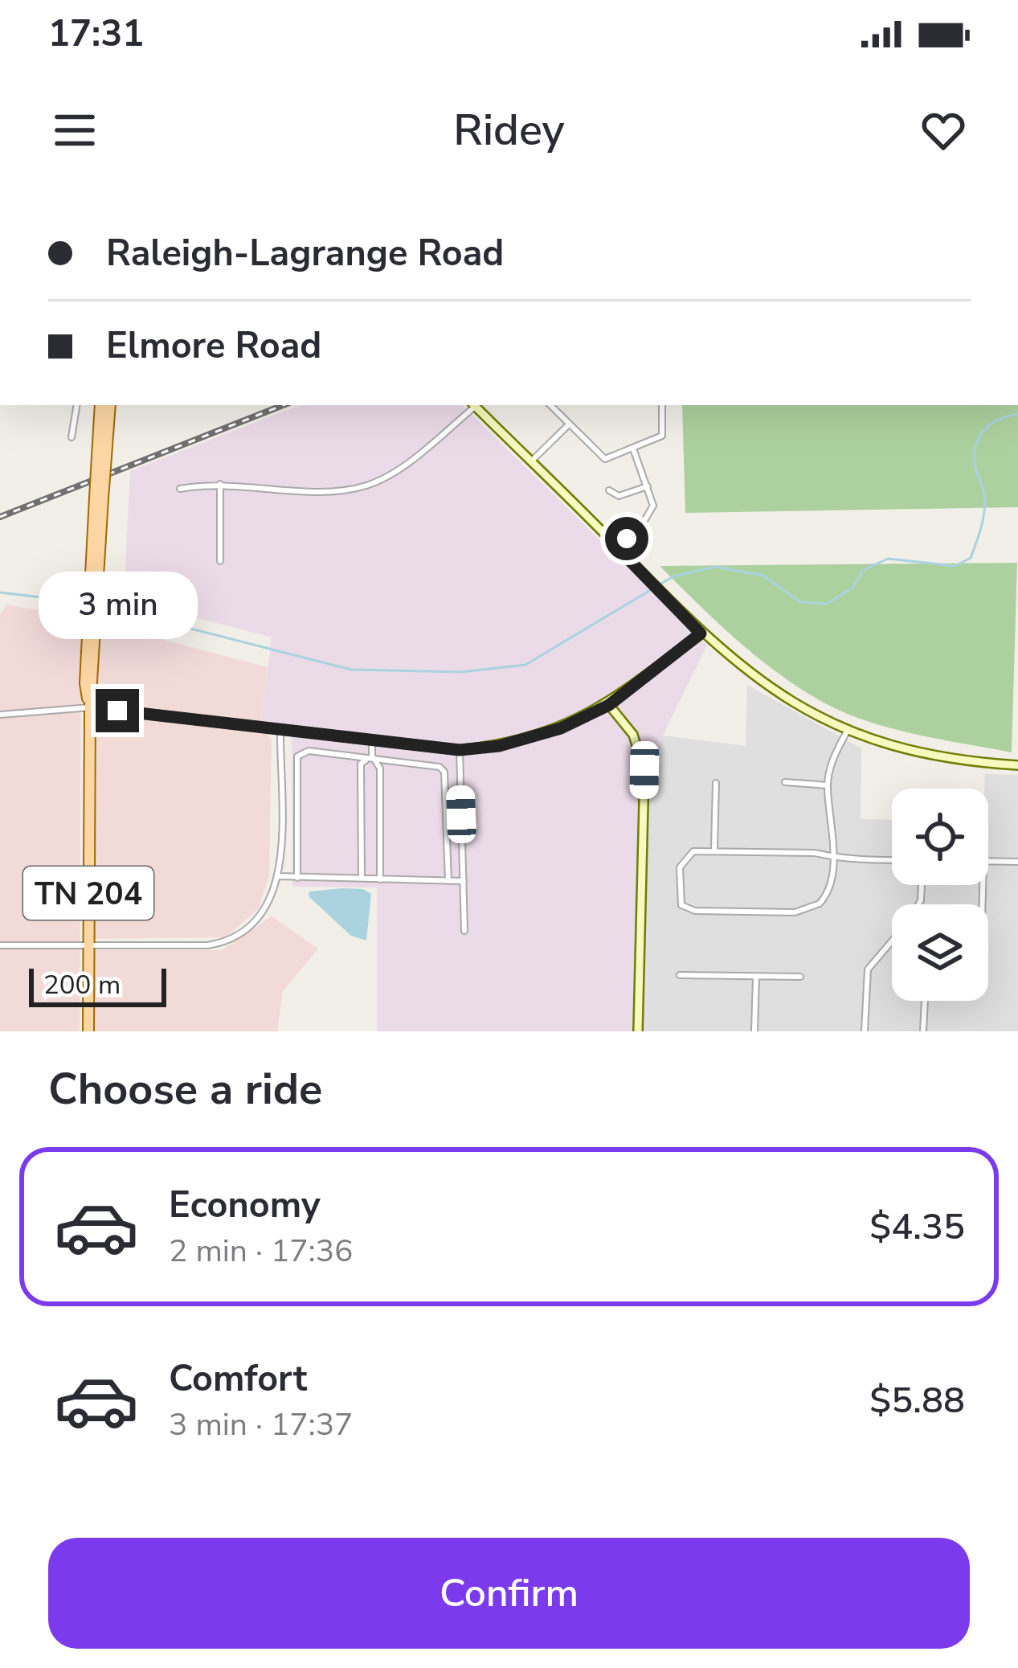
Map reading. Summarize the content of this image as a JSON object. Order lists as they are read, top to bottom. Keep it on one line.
{"streets":{"main road":["TN 204"]},"scale_bar":"200 m","page":{"status":"17:31","header":"Ridey","banner":["Raleigh-Lagrange Road","Elmore Road"],"bubble":"3 min","scale":"200 m","heading":"Choose a ride","list":[{"name":"Economy","note":"2 min · 17:36","value":"$4.35"},{"name":"Comfort","note":"3 min · 17:37","value":"$5.88"}],"buttons":"Confirm"}}
